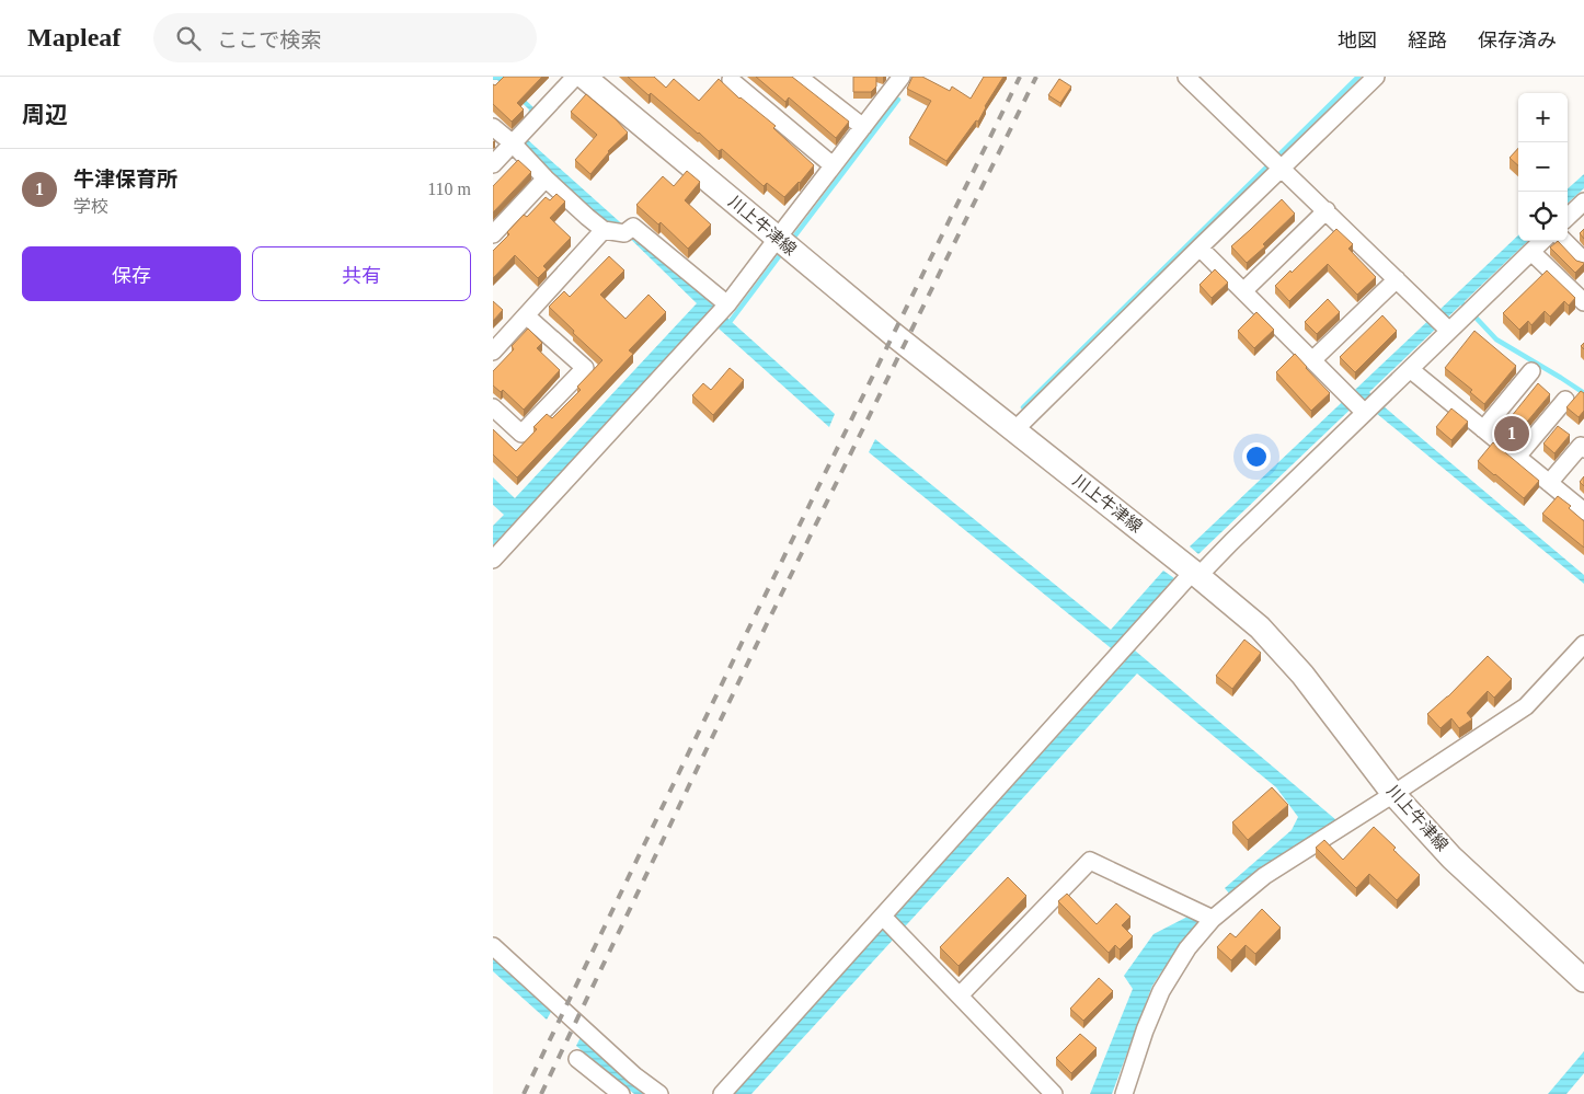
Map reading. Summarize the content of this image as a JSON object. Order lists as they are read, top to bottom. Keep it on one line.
{"streets":{"main road":["川上牛津線"]},"page":{"header":"Mapleaf","search":"ここで検索","nav":["地図","経路","保存済み"],"heading":"周辺","map_buttons":["+","−"],"list":[{"mark":"1","name":"牛津保育所","note":"学校","value":"110 m"}],"buttons":["保存","共有"],"pins":"1"}}
